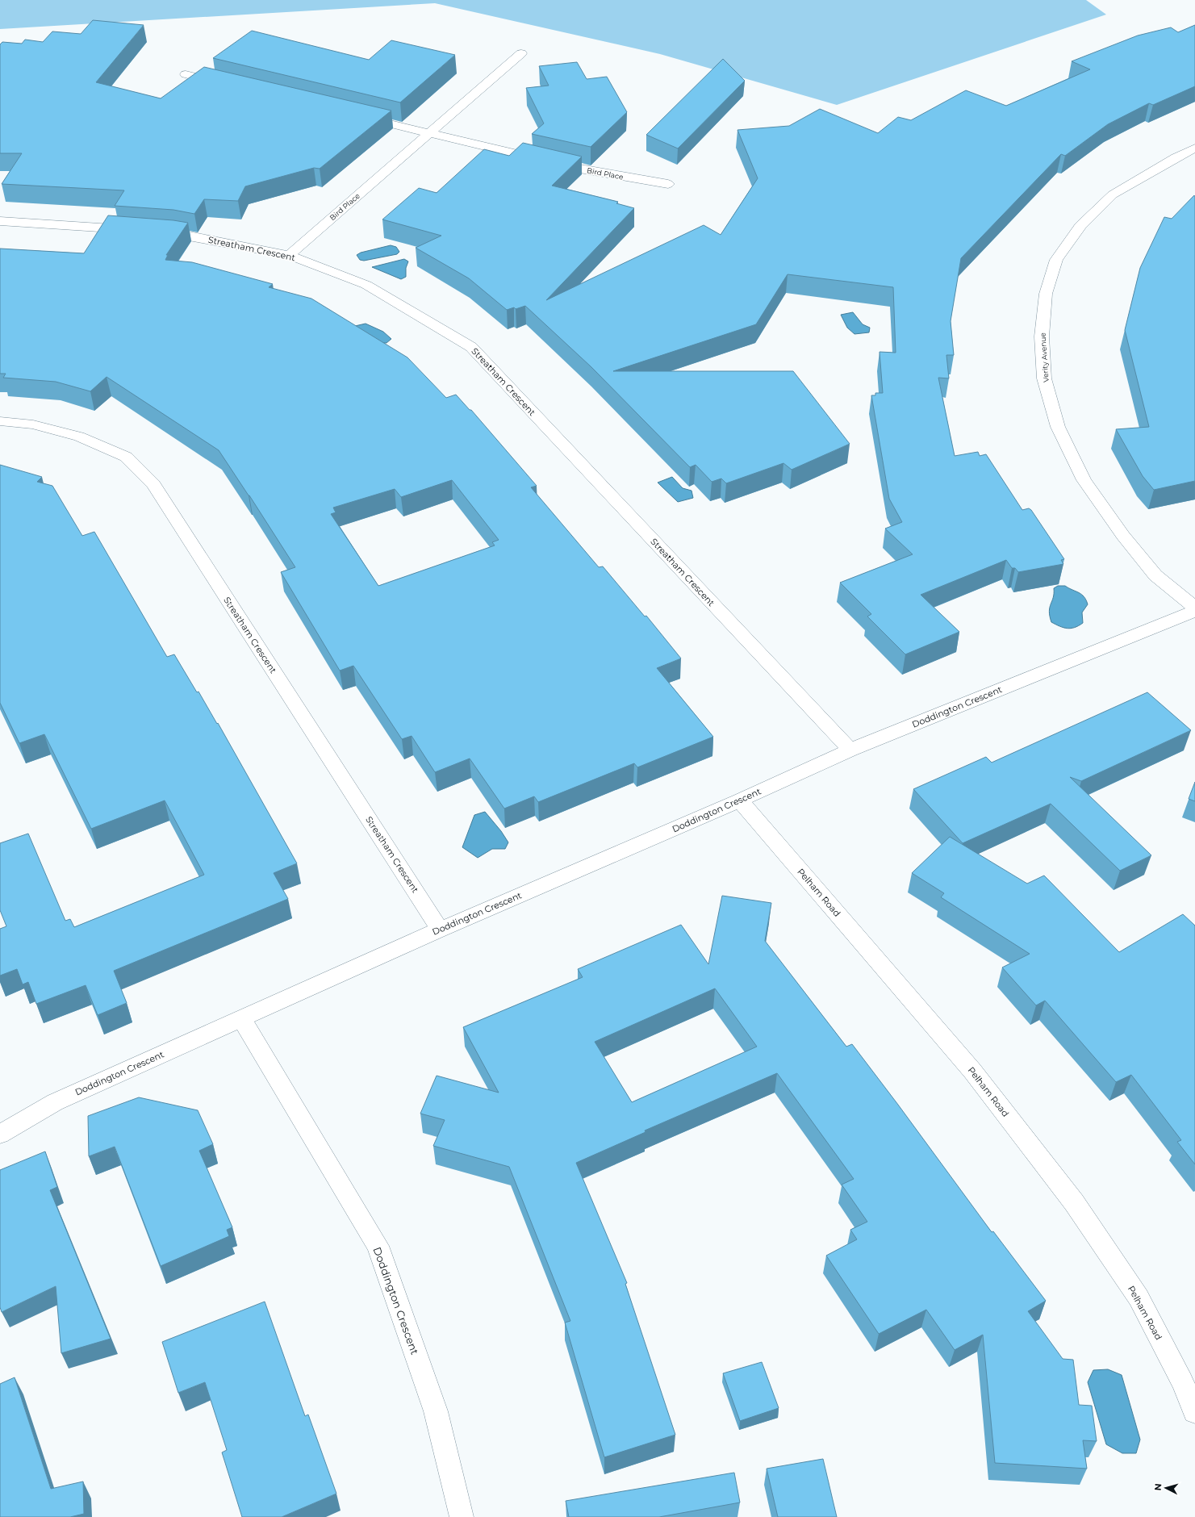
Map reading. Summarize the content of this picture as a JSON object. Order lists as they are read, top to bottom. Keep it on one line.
{"streets":{"street":["Bird Place","Streatham Crescent","Verity Avenue","Doddington Crescent","Pelham Road"]},"crossings":[["Bird Place","Streatham Crescent"],["Streatham Crescent","Doddington Crescent"],["Doddington Crescent","Pelham Road"]],"north":"left"}
